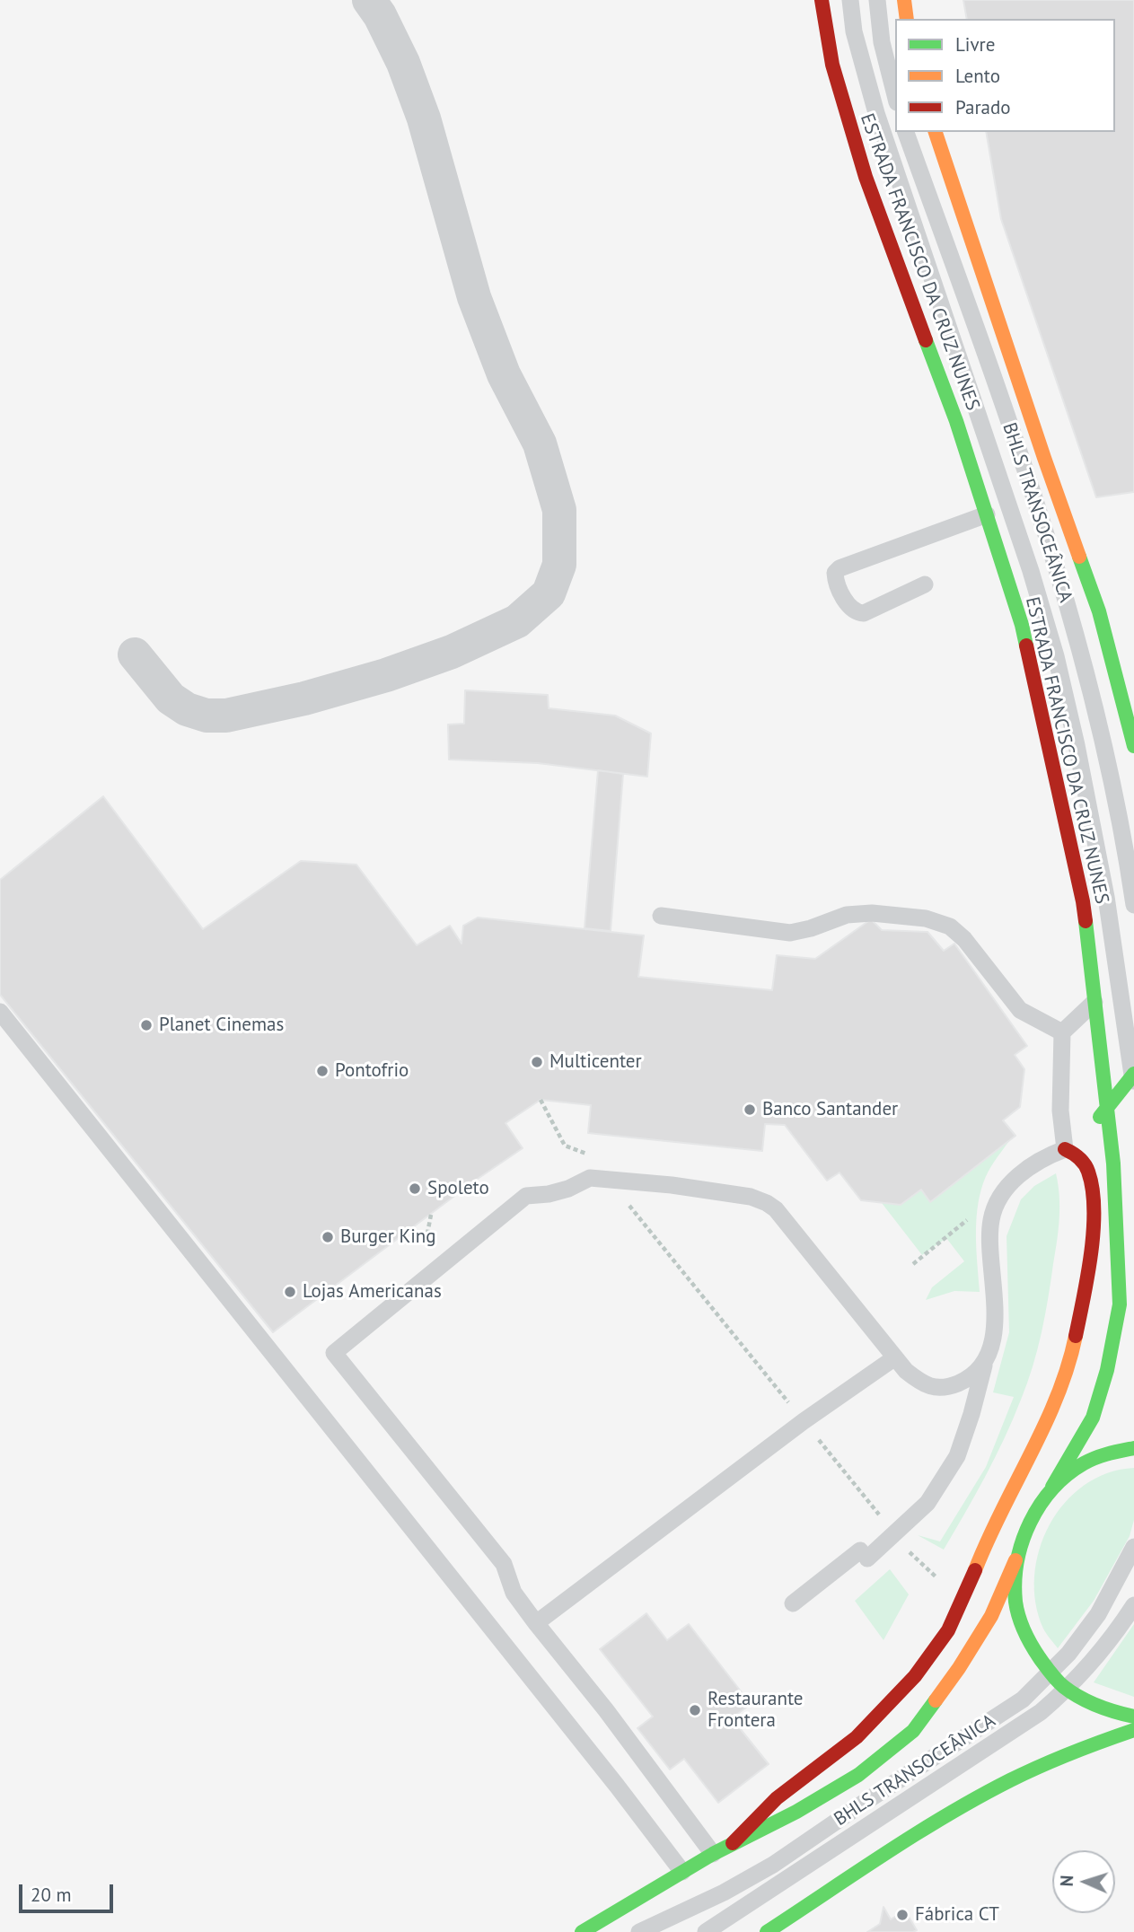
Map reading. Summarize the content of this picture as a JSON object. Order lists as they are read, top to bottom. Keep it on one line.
{"streets":{"main road":["ESTRADA FRANCISCO DA CRUZ NUNES"],"lane":["BHLS TRANSOCEÂNICA"]},"places":["Planet Cinemas","Multicenter","Pontofrio","Banco Santander","Spoleto","Burger King","Lojas Americanas","Restaurante Frontera","Fábrica CT"],"legend":["Livre","Lento","Parado"],"scale_bar":"20 m","north":"left"}
